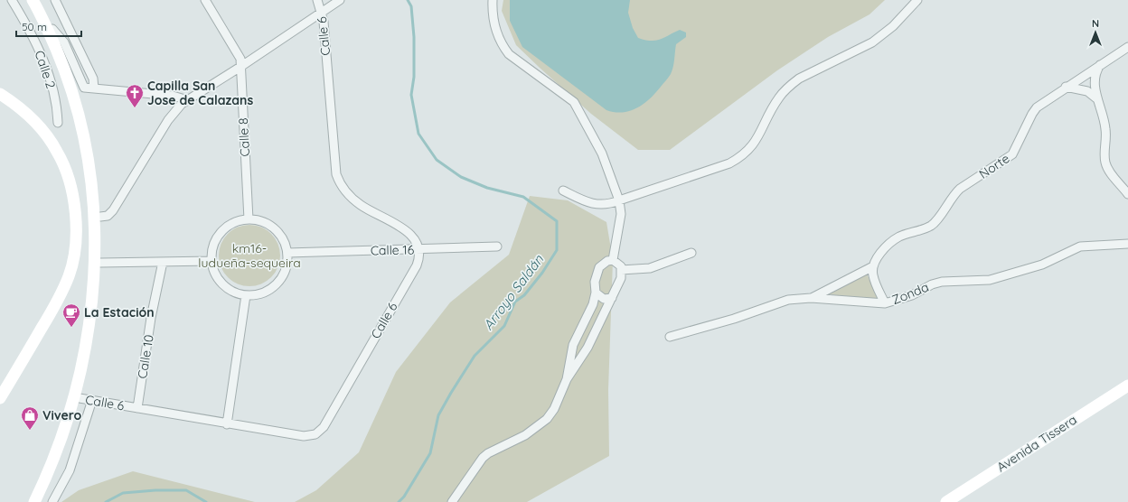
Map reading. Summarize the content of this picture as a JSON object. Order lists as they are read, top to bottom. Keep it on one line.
{"streets":{"main road":["Avenida Tissera"],"street":["Calle 6","Calle 2","Calle 8","Norte","Calle 16","Zonda","Calle 10"]},"crossings":[["Calle 6","Calle 16"],["Calle 6","Calle 10"],["Calle 8","Calle 16"],["Norte","Zonda"]],"water":["Arroyo Saldán"],"parks":["km16- ludueña-sequeira"],"places":{"church":["Capilla San Jose de Calazans"],"cafe":["La Estación"],"shop":["Vivero"]},"scale_bar":"50 m","north":"top"}
